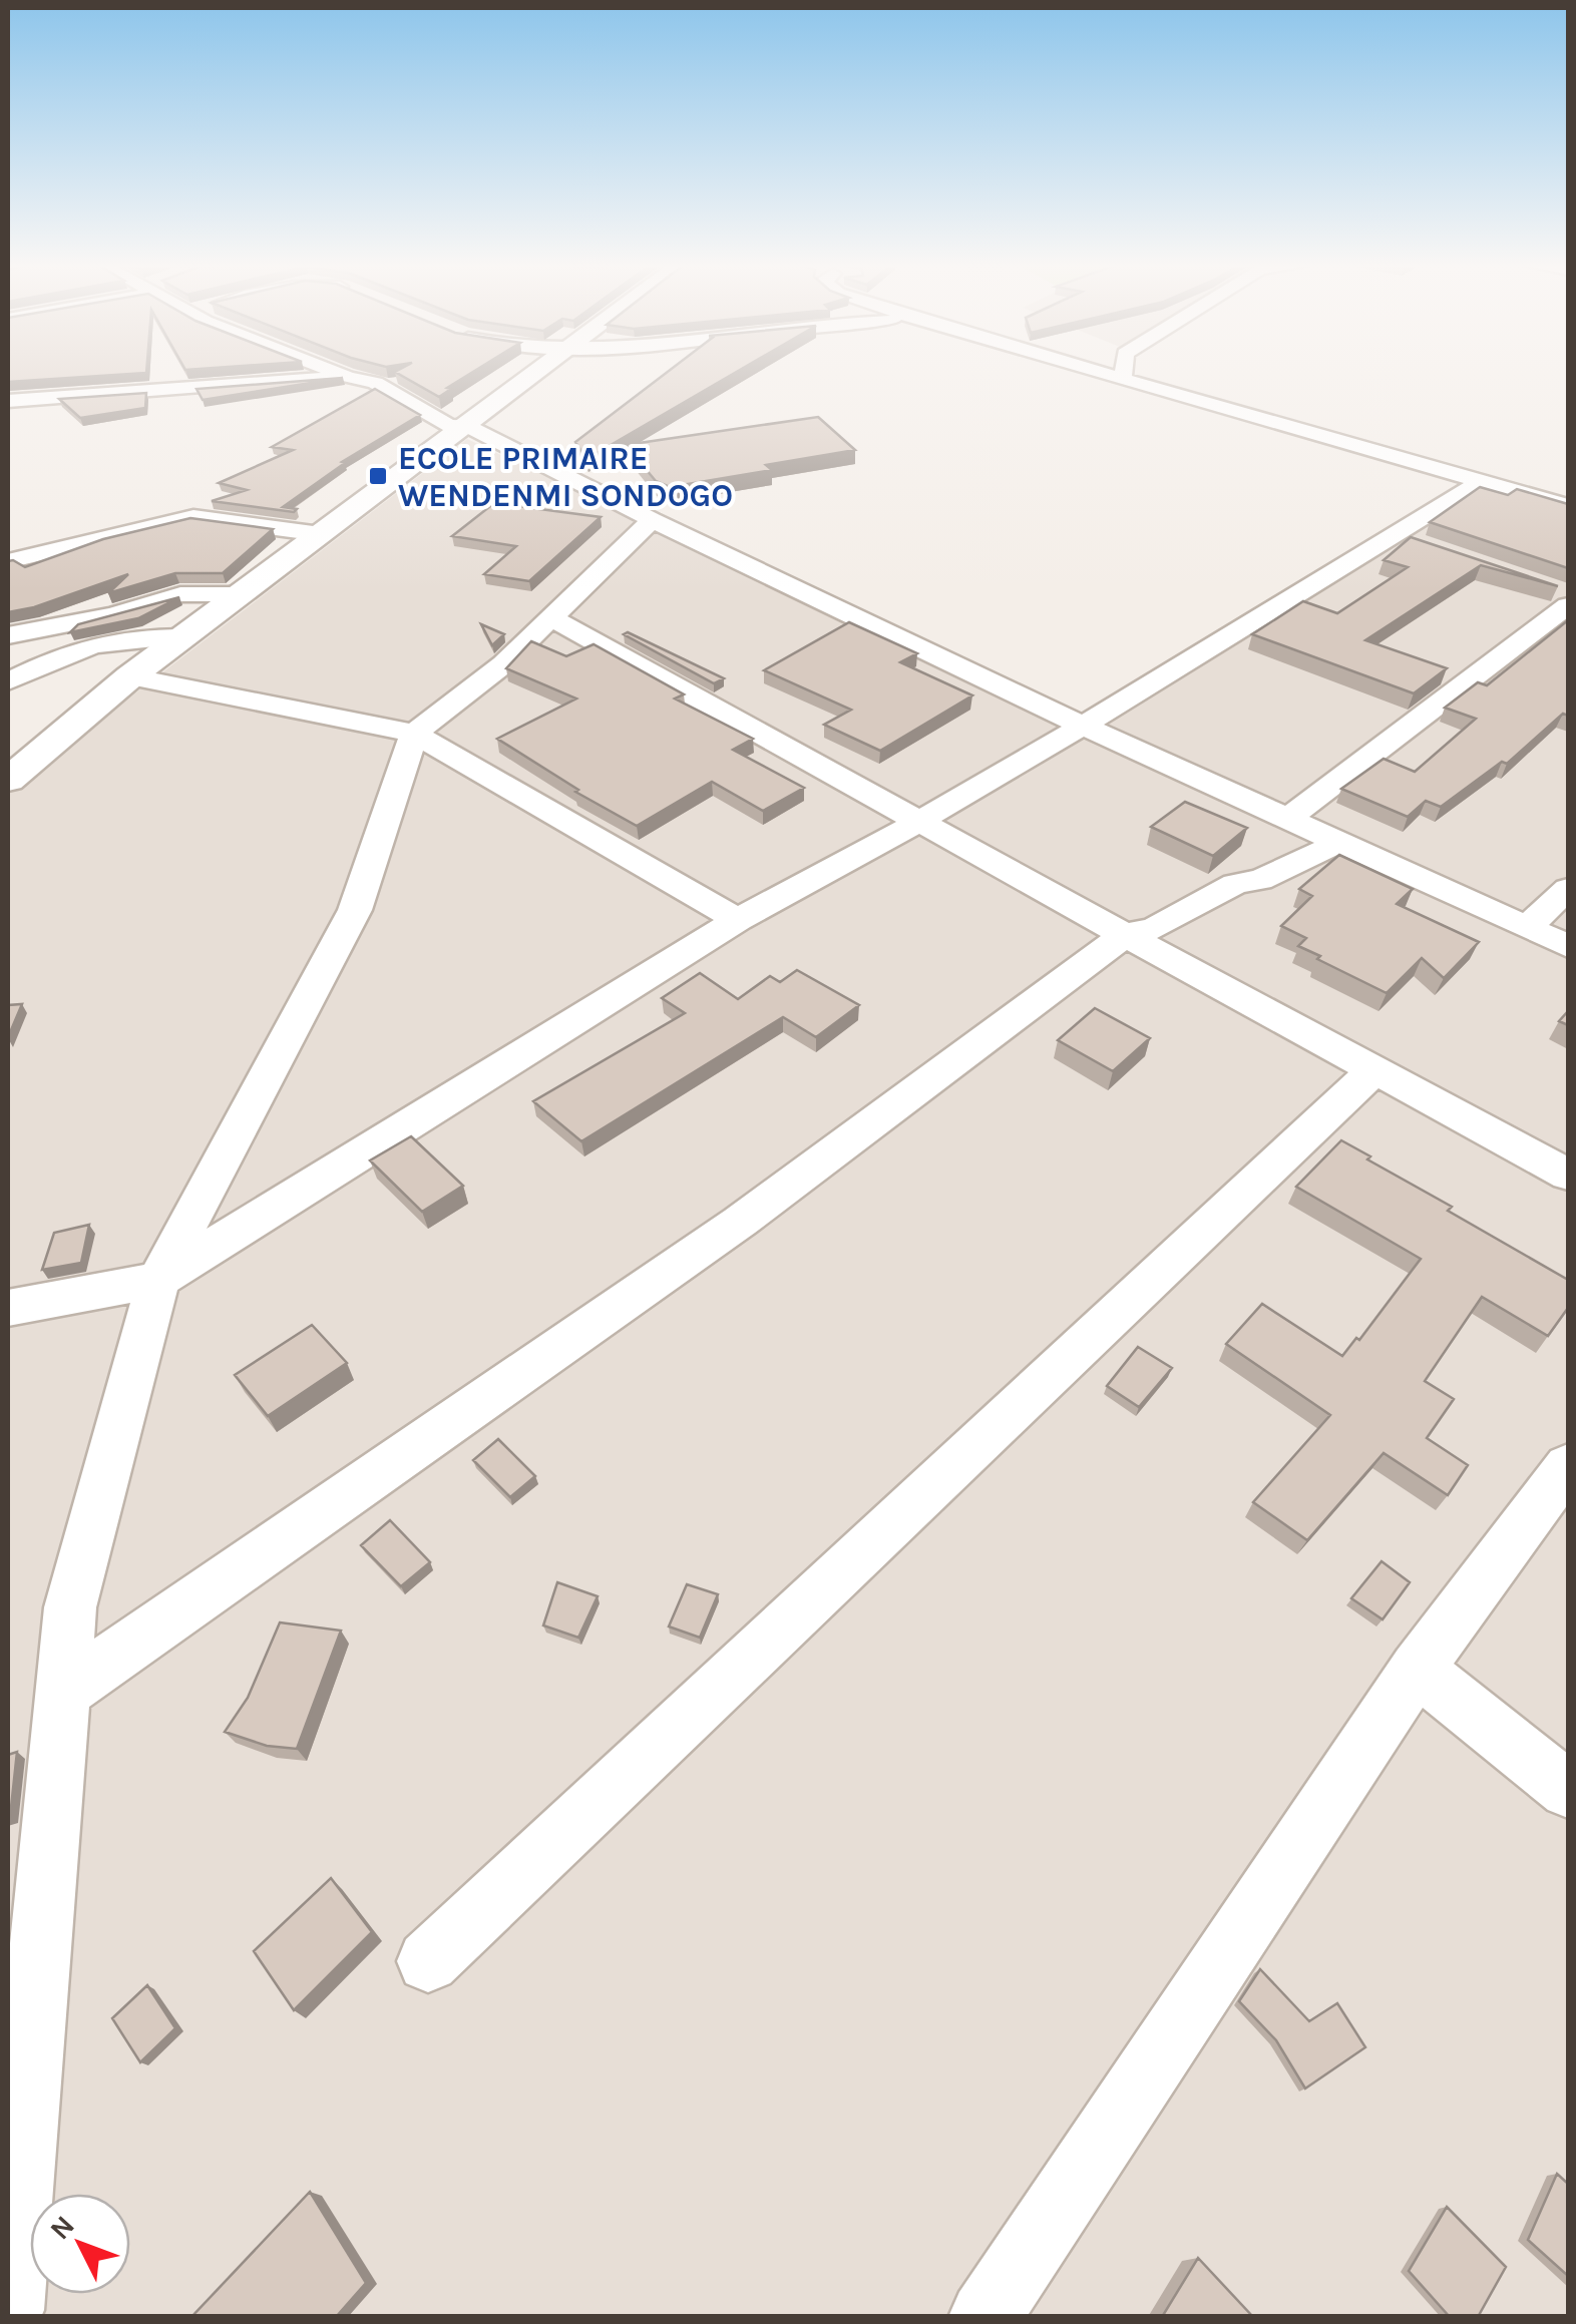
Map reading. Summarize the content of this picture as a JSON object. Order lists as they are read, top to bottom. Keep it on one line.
{"places":{"transit":["ECOLE PRIMAIRE WENDENMI SONDOGO"]},"north":"top left"}
